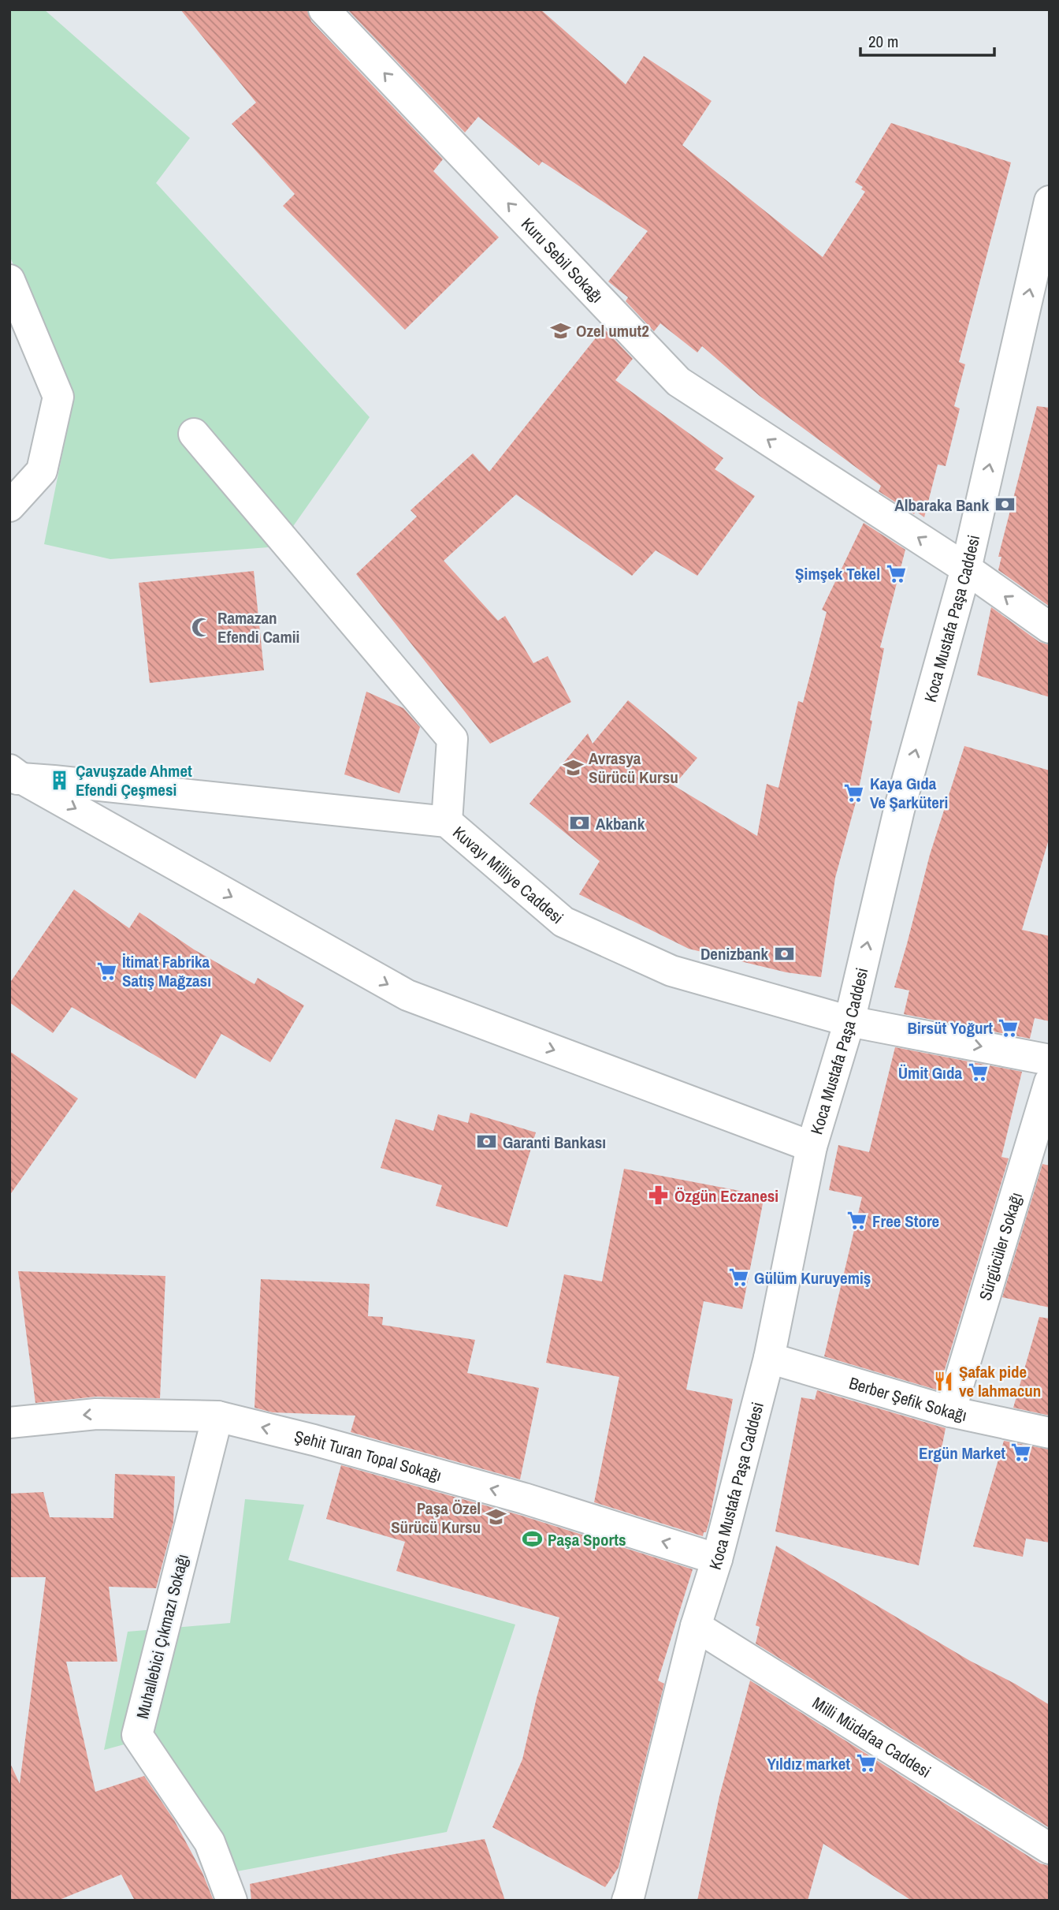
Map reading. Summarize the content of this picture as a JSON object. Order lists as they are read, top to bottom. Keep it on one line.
{"streets":{"street":["Kuru Sebil Sokağı","Koca Mustafa Paşa Caddesi","Kuvayı Milliye Caddesi","Sürgücüler Sokağı","Berber Şefik Sokağı","Şehit Turan Topal Sokağı","Muhallebici Çıkmazı Sokağı","Milli Müdafaa Caddesi"]},"crossings":[["Kuru Sebil Sokağı","Koca Mustafa Paşa Caddesi"],["Koca Mustafa Paşa Caddesi","Kuvayı Milliye Caddesi"],["Koca Mustafa Paşa Caddesi","Berber Şefik Sokağı"],["Koca Mustafa Paşa Caddesi","Şehit Turan Topal Sokağı"],["Koca Mustafa Paşa Caddesi","Milli Müdafaa Caddesi"],["Sürgücüler Sokağı","Berber Şefik Sokağı"],["Şehit Turan Topal Sokağı","Muhallebici Çıkmazı Sokağı"]],"one_way":["Kuru Sebil Sokağı","Koca Mustafa Paşa Caddesi","Şehit Turan Topal Sokağı"],"places":{"school or university":["Ozel umut2","Avrasya Sürücü Kursu","Paşa Özel Sürücü Kursu"],"bank":["Albaraka Bank","Akbank","Denizbank","Garanti Bankası"],"supermarket":["Şimşek Tekel","Kaya Gıda Ve Şarküteri","İtimat Fabrika Satış Mağzası","Birsüt Yoğurt","Ümit Gıda","Free Store","Gülüm Kuruyemiş","Ergün Market","Yıldız market"],"mosque":["Ramazan Efendi Camii"],"building":["Çavuşzade Ahmet Efendi Çeşmesi"],"pharmacy":["Özgün Eczanesi"],"restaurant":["Şafak pide ve lahmacun"],"sports":["Paşa Sports"]},"scale_bar":"20 m"}
